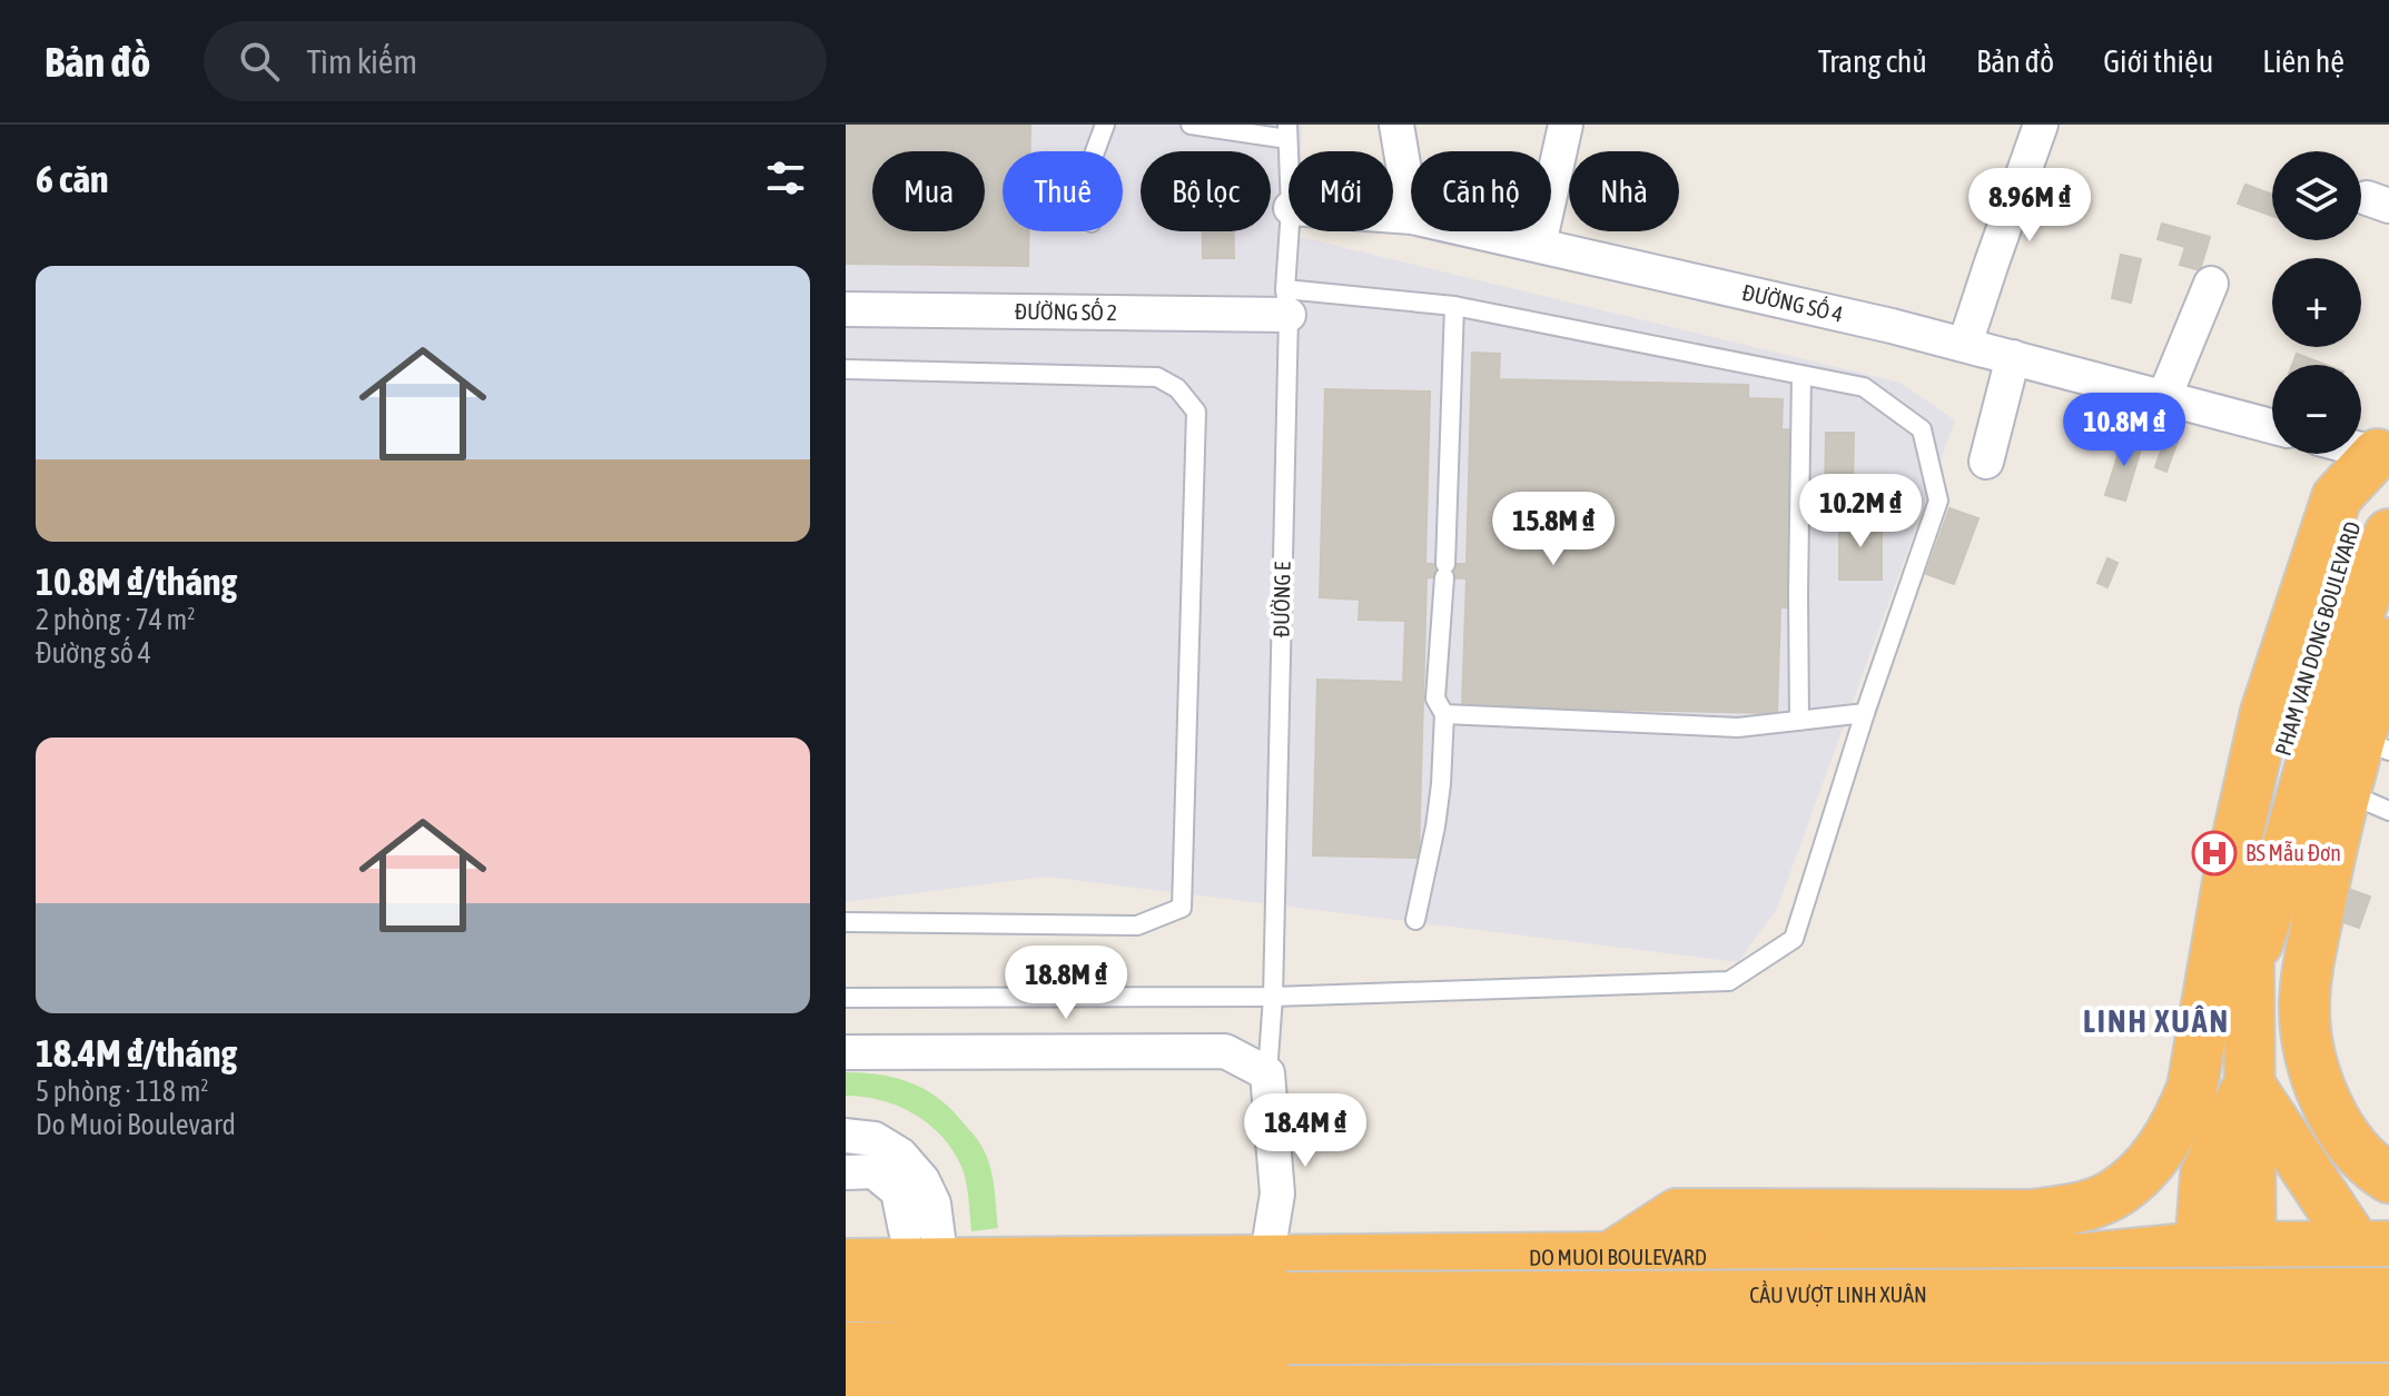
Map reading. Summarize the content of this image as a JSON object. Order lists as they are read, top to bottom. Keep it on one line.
{"streets":{"highway":["PHAM VAN DONG BOULEVARD","DO MUOI BOULEVARD","CẦU VƯỢT LINH XUÂN"],"street":["ĐƯỜNG SỐ 4","ĐƯỜNG SỐ 2"],"lane":["ĐƯỜNG E"]},"crossings":[["ĐƯỜNG SỐ 2","ĐƯỜNG E"],["PHAM VAN DONG BOULEVARD","DO MUOI BOULEVARD"],["DO MUOI BOULEVARD","CẦU VƯỢT LINH XUÂN"]],"districts":["LINH XUÂN"],"places":{"hospital":["BS Mẫu Đơn"]},"page":{"header":"Bản đồ","search":"Tìm kiếm","nav":["Trang chủ","Bản đồ","Giới thiệu","Liên hệ"],"heading":"6 căn","map_buttons":["+","−"],"chip":["Mua","Thuê","Bộ lọc","Mới","Căn hộ","Nhà"],"price":["8.96M ₫","10.8M ₫","10.2M ₫","15.8M ₫","18.8M ₫","18.4M ₫"],"list":[{"name":"10.8M ₫/tháng","note":"2 phòng · 74 m² · Đường số 4"},{"name":"18.4M ₫/tháng","note":"5 phòng · 118 m² · Do Muoi Boulevard"}]}}
